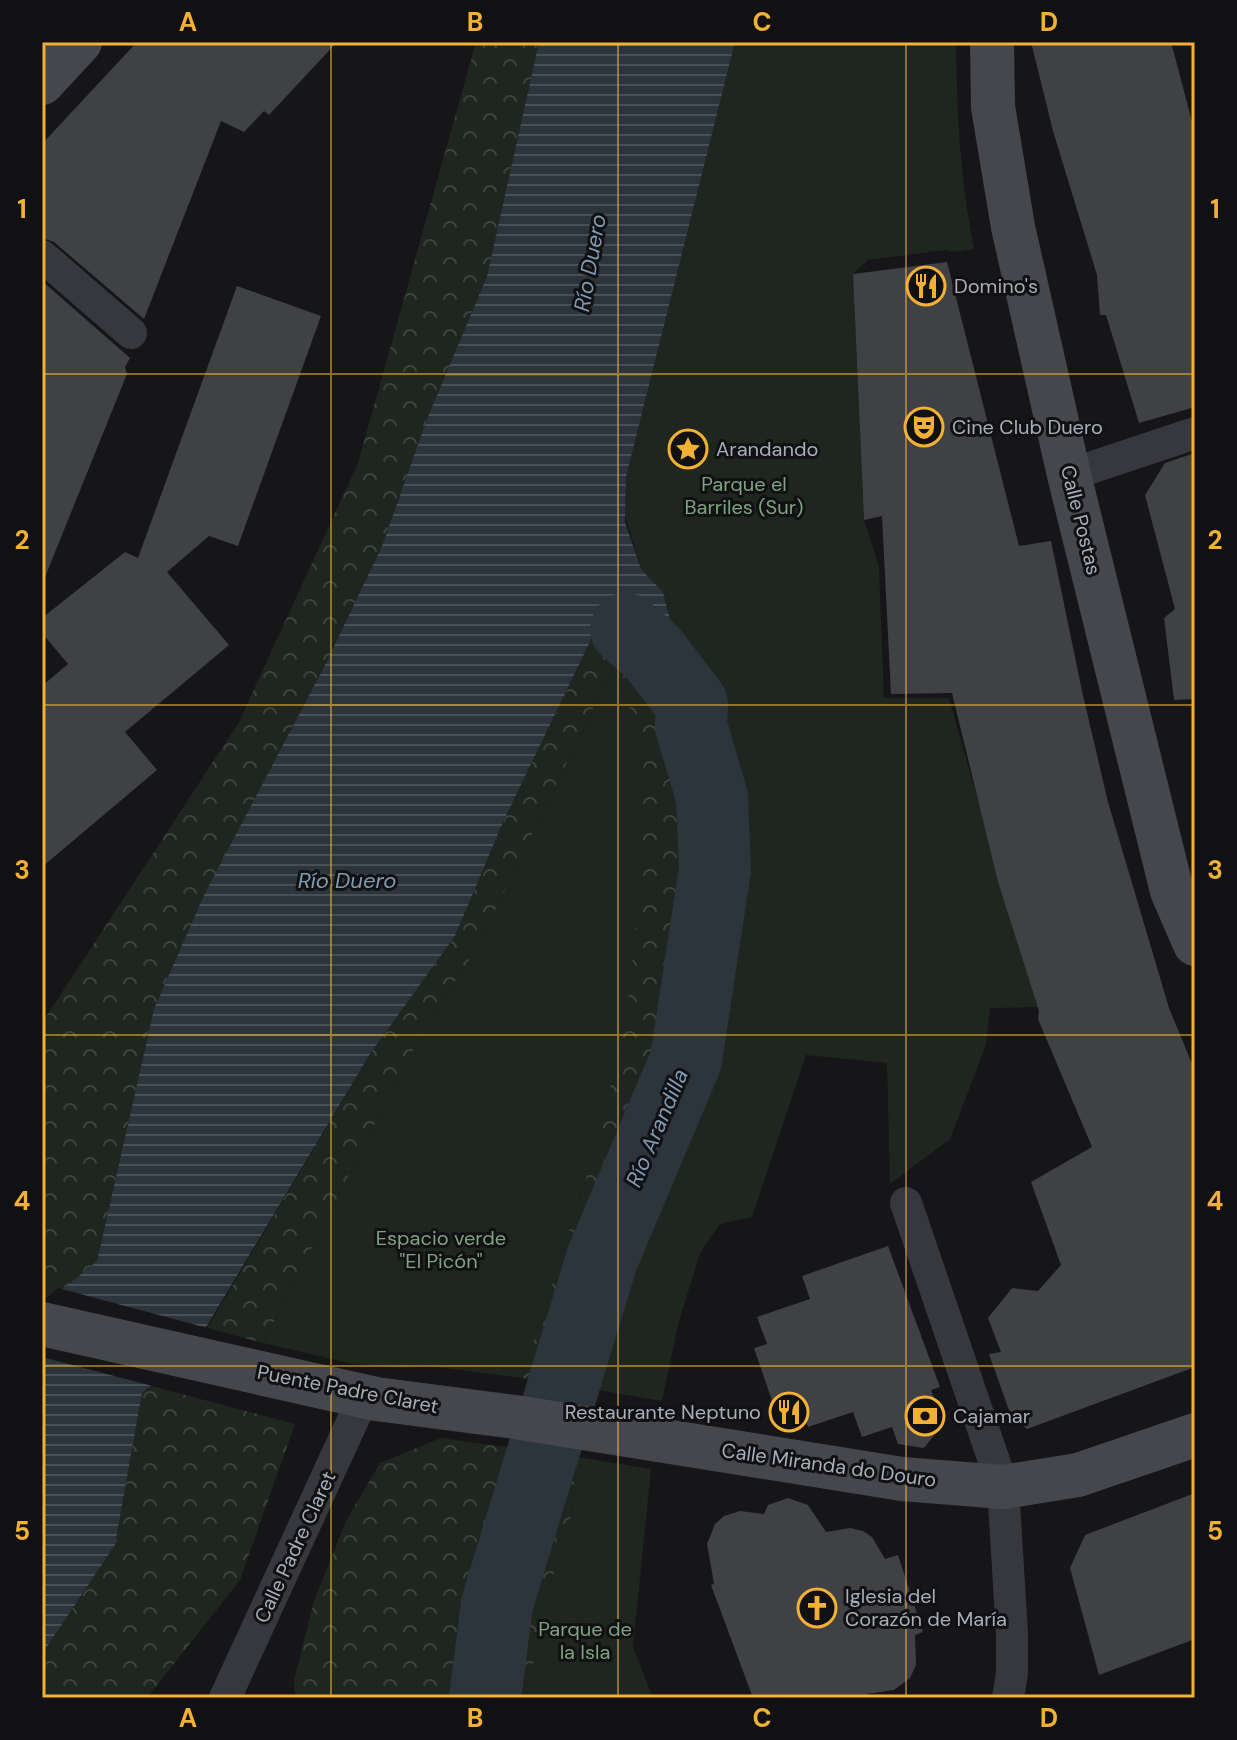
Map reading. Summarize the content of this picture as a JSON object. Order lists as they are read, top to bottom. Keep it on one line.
{"streets":{"street":["Calle Postas","Puente Padre Claret","Calle Miranda do Douro","Calle Padre Claret"]},"crossings":[["Puente Padre Claret","Calle Miranda do Douro"],["Puente Padre Claret","Calle Padre Claret"]],"water":["Río Duero","Río Arandilla"],"parks":["Parque el Barriles (Sur)","Espacio verde \"El Picón\"","Parque de la Isla"],"places":{"restaurant":["Domino's","Restaurante Neptuno"],"theatre":["Cine Club Duero"],"place":["Arandando"],"bank":["Cajamar"],"church":["Iglesia del Corazón de María"]},"grid":{"columns":["A","B","C","D"],"rows":["1","2","3","4","5"]}}
